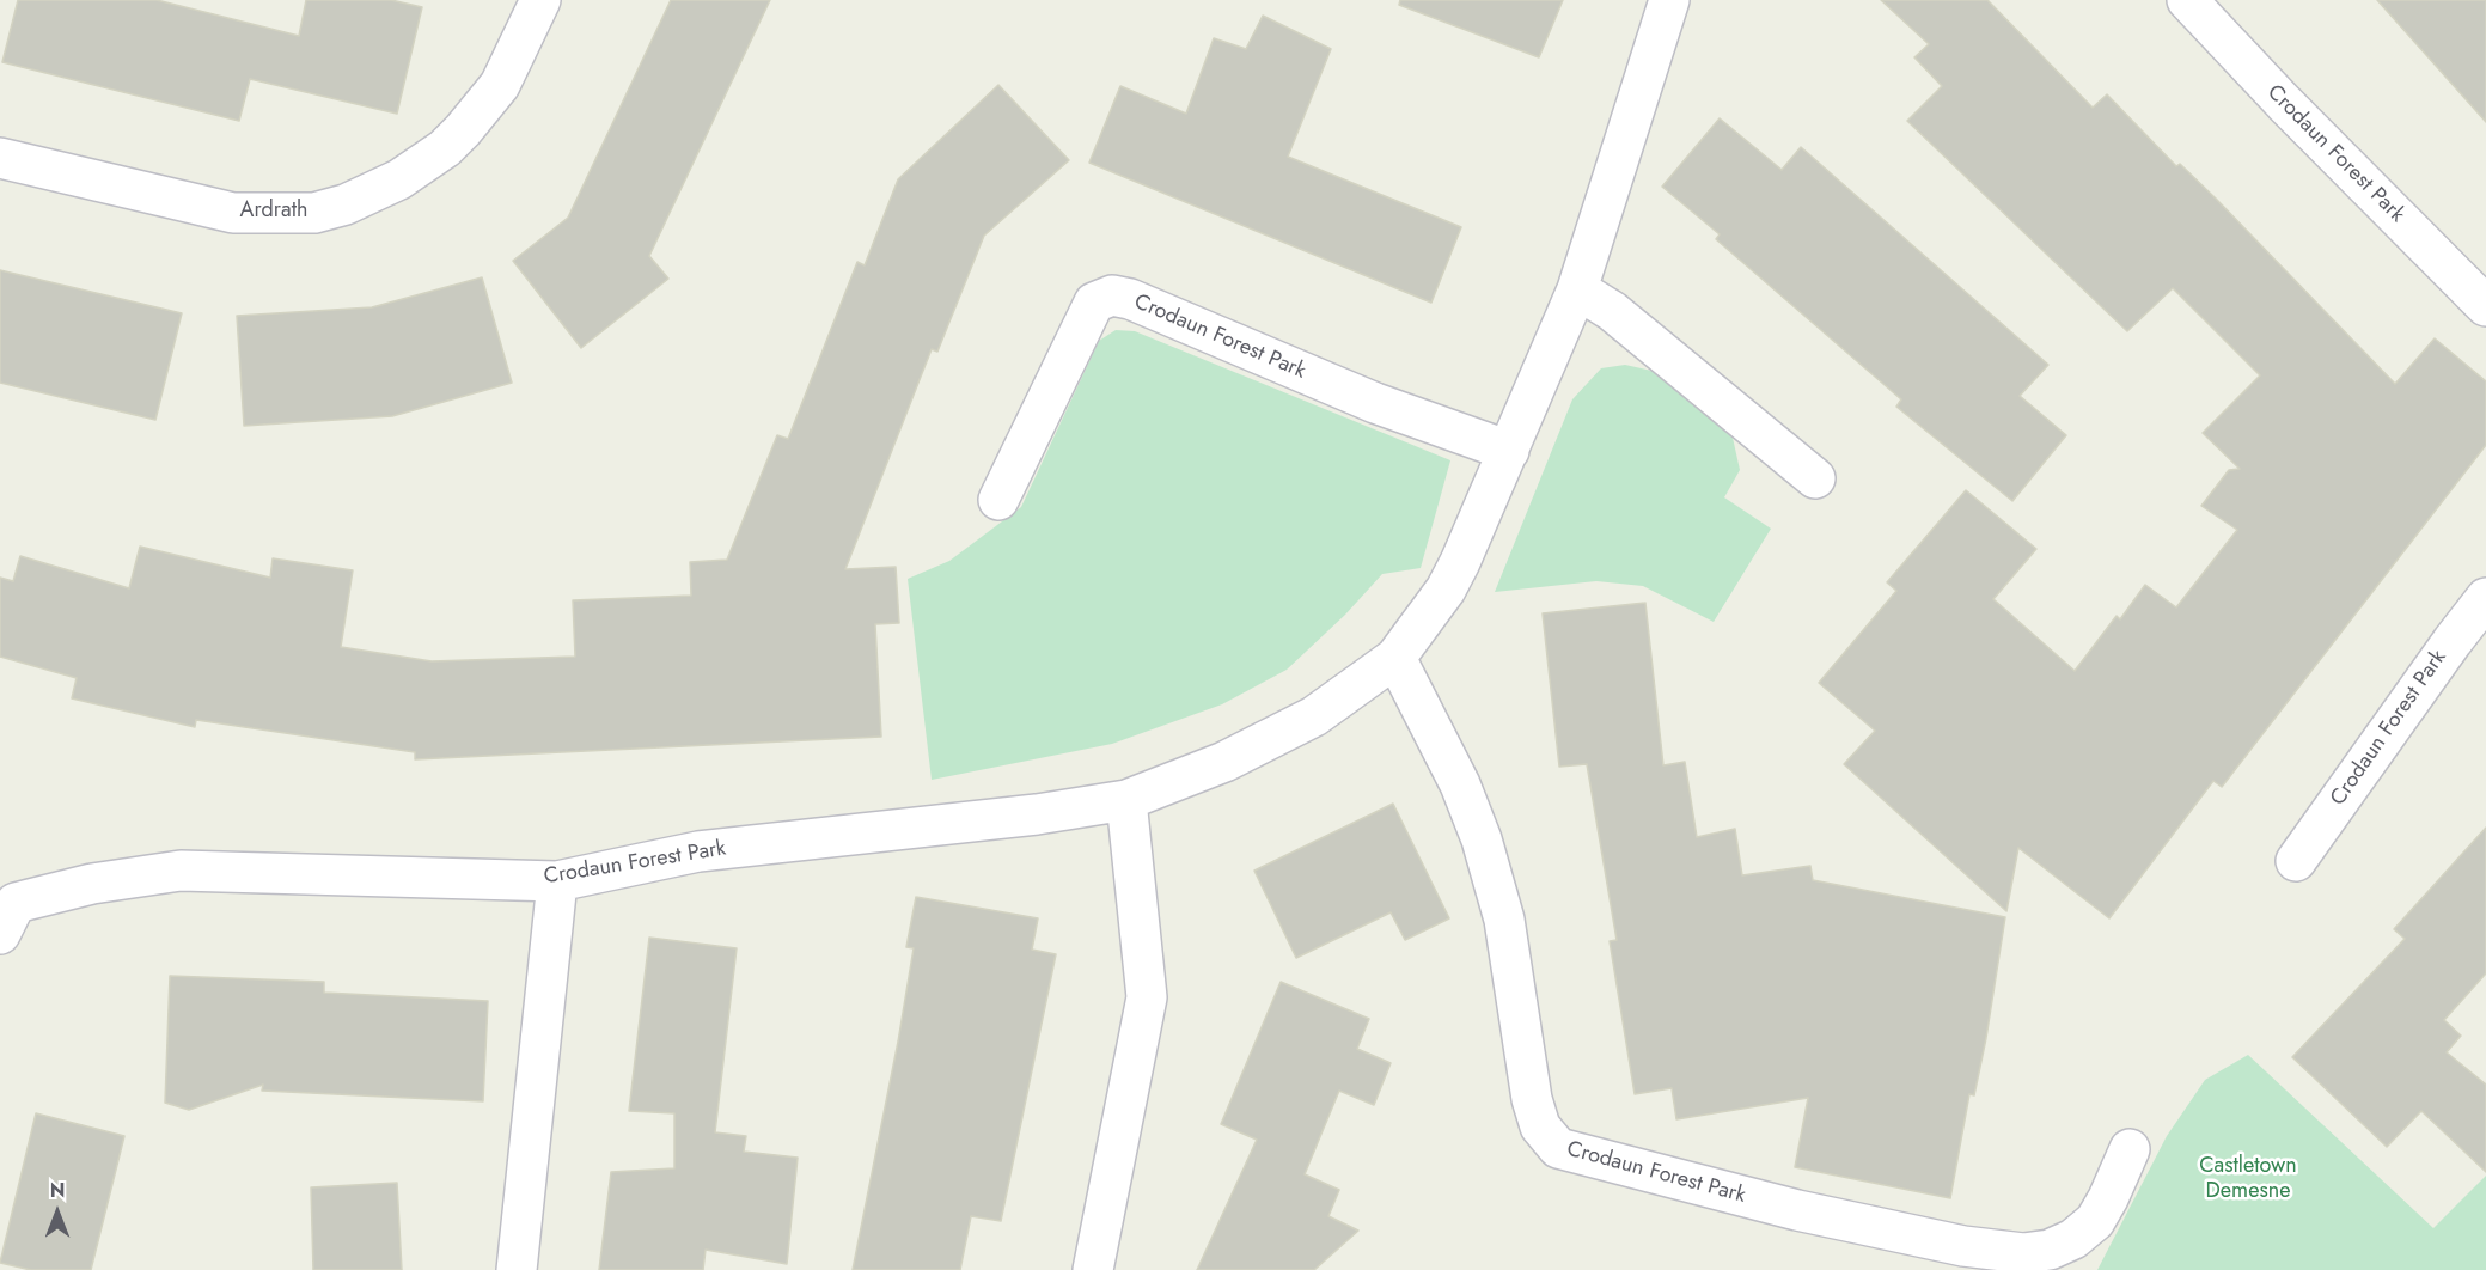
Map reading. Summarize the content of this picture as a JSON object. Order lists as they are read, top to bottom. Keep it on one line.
{"streets":{"street":["Crodaun Forest Park","Ardrath"]},"parks":["Castletown Demesne"],"north":"top"}
